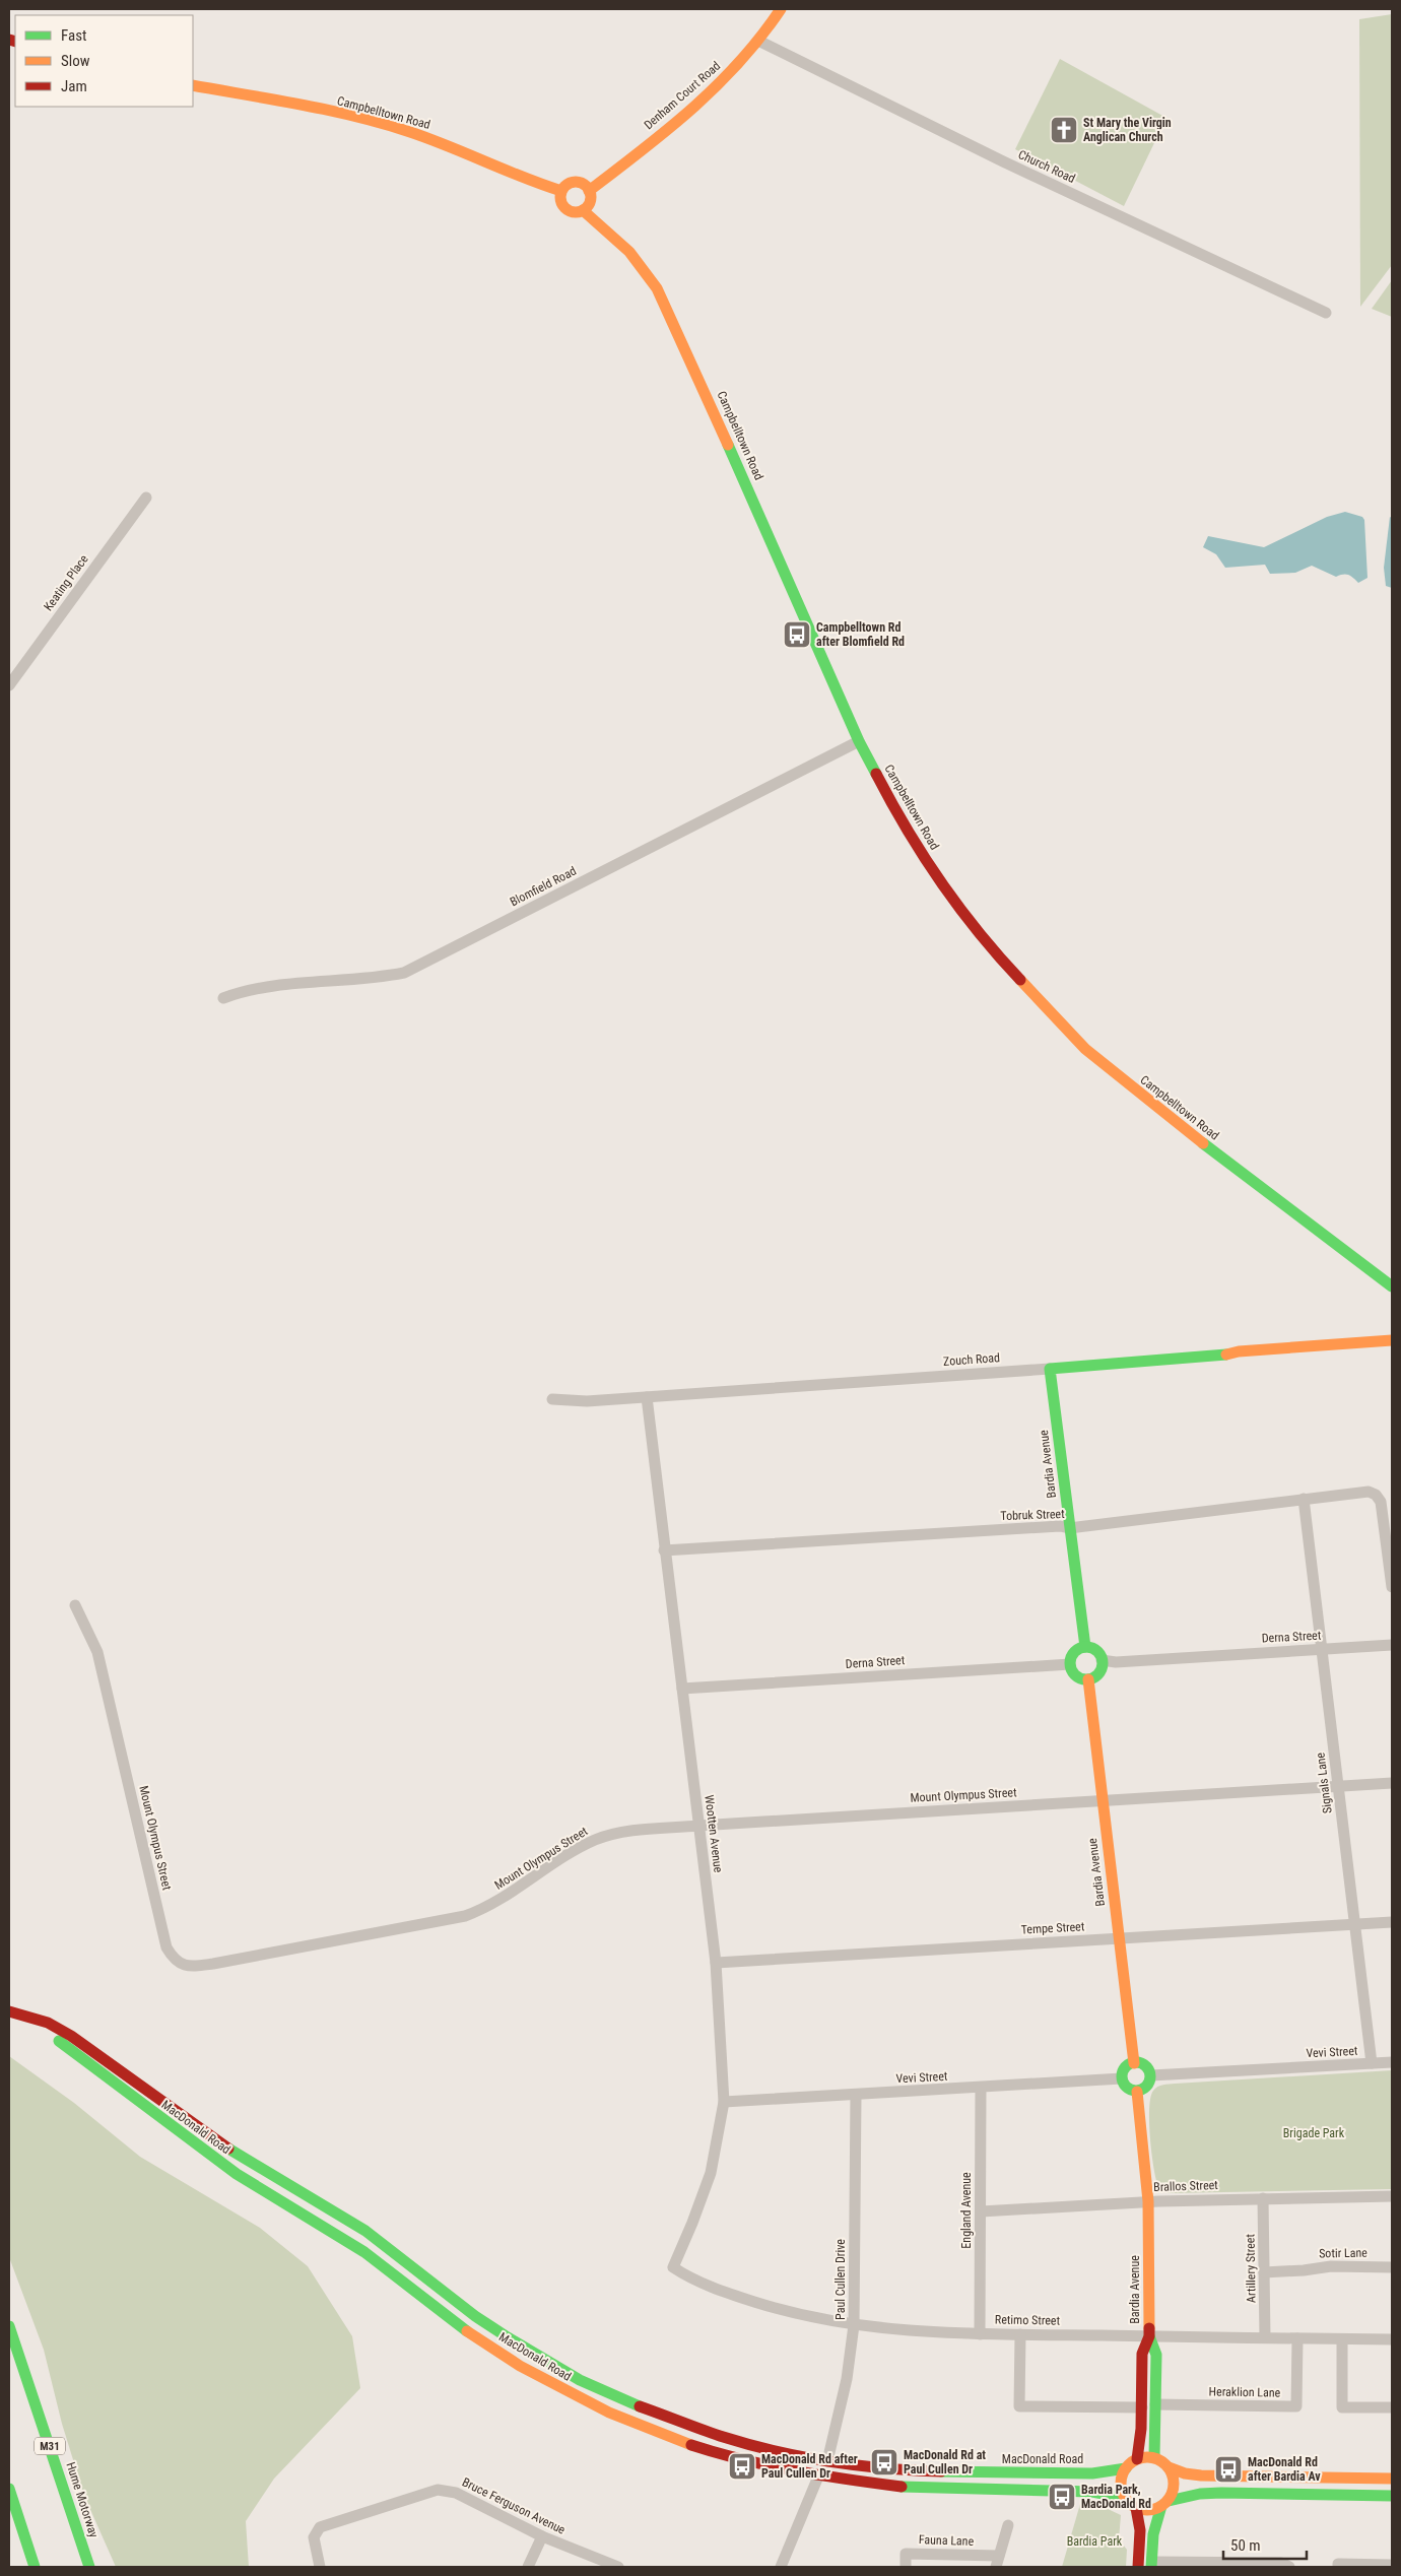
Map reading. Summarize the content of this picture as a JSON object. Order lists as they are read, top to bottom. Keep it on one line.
{"streets":{"main road":["Denham Court Road","Campbelltown Road","Zouch Road","Bardia Avenue","MacDonald Road","M31","Hume Motorway"],"street":["Church Road","Keating Place","Blomfield Road","Tobruk Street","Derna Street","Signals Lane","Mount Olympus Street","Wootten Avenue","Tempe Street","Vevi Street","Brallos Street","England Avenue","Sotir Lane","Artillery Street","Paul Cullen Drive","Retimo Street","Heraklion Lane","Bruce Ferguson Avenue","Fauna Lane"]},"crossings":[["Denham Court Road","Campbelltown Road"],["Denham Court Road","Church Road"],["Campbelltown Road","Blomfield Road"],["Zouch Road","Bardia Avenue"],["Zouch Road","Wootten Avenue"],["Bardia Avenue","Tobruk Street"],["Bardia Avenue","Derna Street"],["Bardia Avenue","Mount Olympus Street"],["Bardia Avenue","Tempe Street"],["Bardia Avenue","Vevi Street"],["Bardia Avenue","MacDonald Road"],["Bardia Avenue","Brallos Street"],["Bardia Avenue","Retimo Street"],["Bardia Avenue","Heraklion Lane"],["Tobruk Street","Signals Lane"],["Tobruk Street","Wootten Avenue"],["Derna Street","Signals Lane"],["Derna Street","Wootten Avenue"],["Signals Lane","Mount Olympus Street"],["Signals Lane","Tempe Street"],["Signals Lane","Vevi Street"],["Mount Olympus Street","Wootten Avenue"],["Wootten Avenue","Tempe Street"],["Wootten Avenue","Vevi Street"],["Wootten Avenue","Retimo Street"],["Vevi Street","England Avenue"],["Vevi Street","Paul Cullen Drive"],["MacDonald Road","Paul Cullen Drive"],["Brallos Street","England Avenue"],["Brallos Street","Artillery Street"],["England Avenue","Retimo Street"],["Sotir Lane","Artillery Street"],["Artillery Street","Retimo Street"],["Paul Cullen Drive","Retimo Street"],["Retimo Street","Heraklion Lane"]],"parks":["Brigade Park","Bardia Park"],"places":{"church":["St Mary the Virgin Anglican Church"],"bus stop":["Campbelltown Rd after Blomfield Rd","MacDonald Rd at Paul Cullen Dr","MacDonald Rd after Paul Cullen Dr","MacDonald Rd after Bardia Av","Bardia Park, MacDonald Rd"]},"legend":["Fast","Slow","Jam"],"scale_bar":"50 m"}
